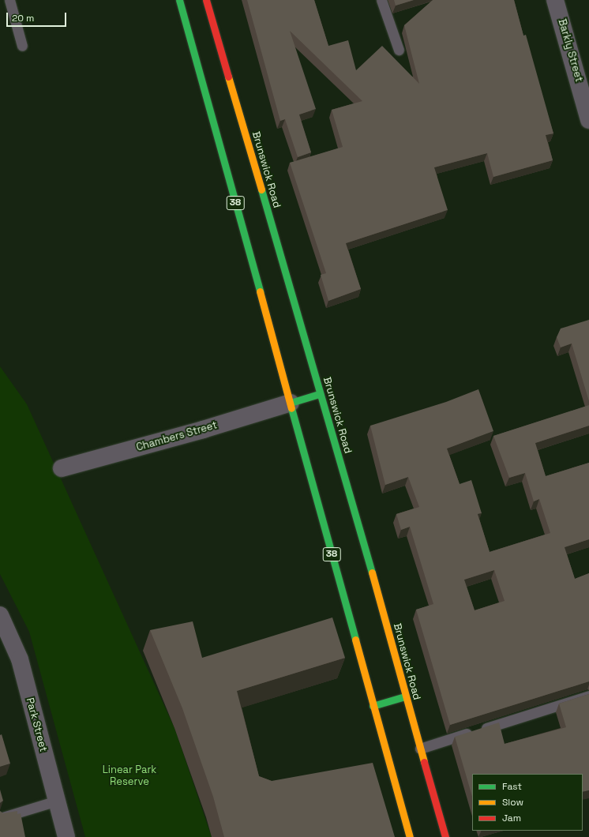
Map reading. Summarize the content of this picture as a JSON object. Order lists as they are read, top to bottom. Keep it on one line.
{"streets":{"main road":["Brunswick Road","38"],"street":["Barkly Street","Chambers Street","Park Street"]},"crossings":[["38","Chambers Street"]],"parks":["Linear Park Reserve"],"legend":["Fast","Slow","Jam"],"scale_bar":"20 m"}
